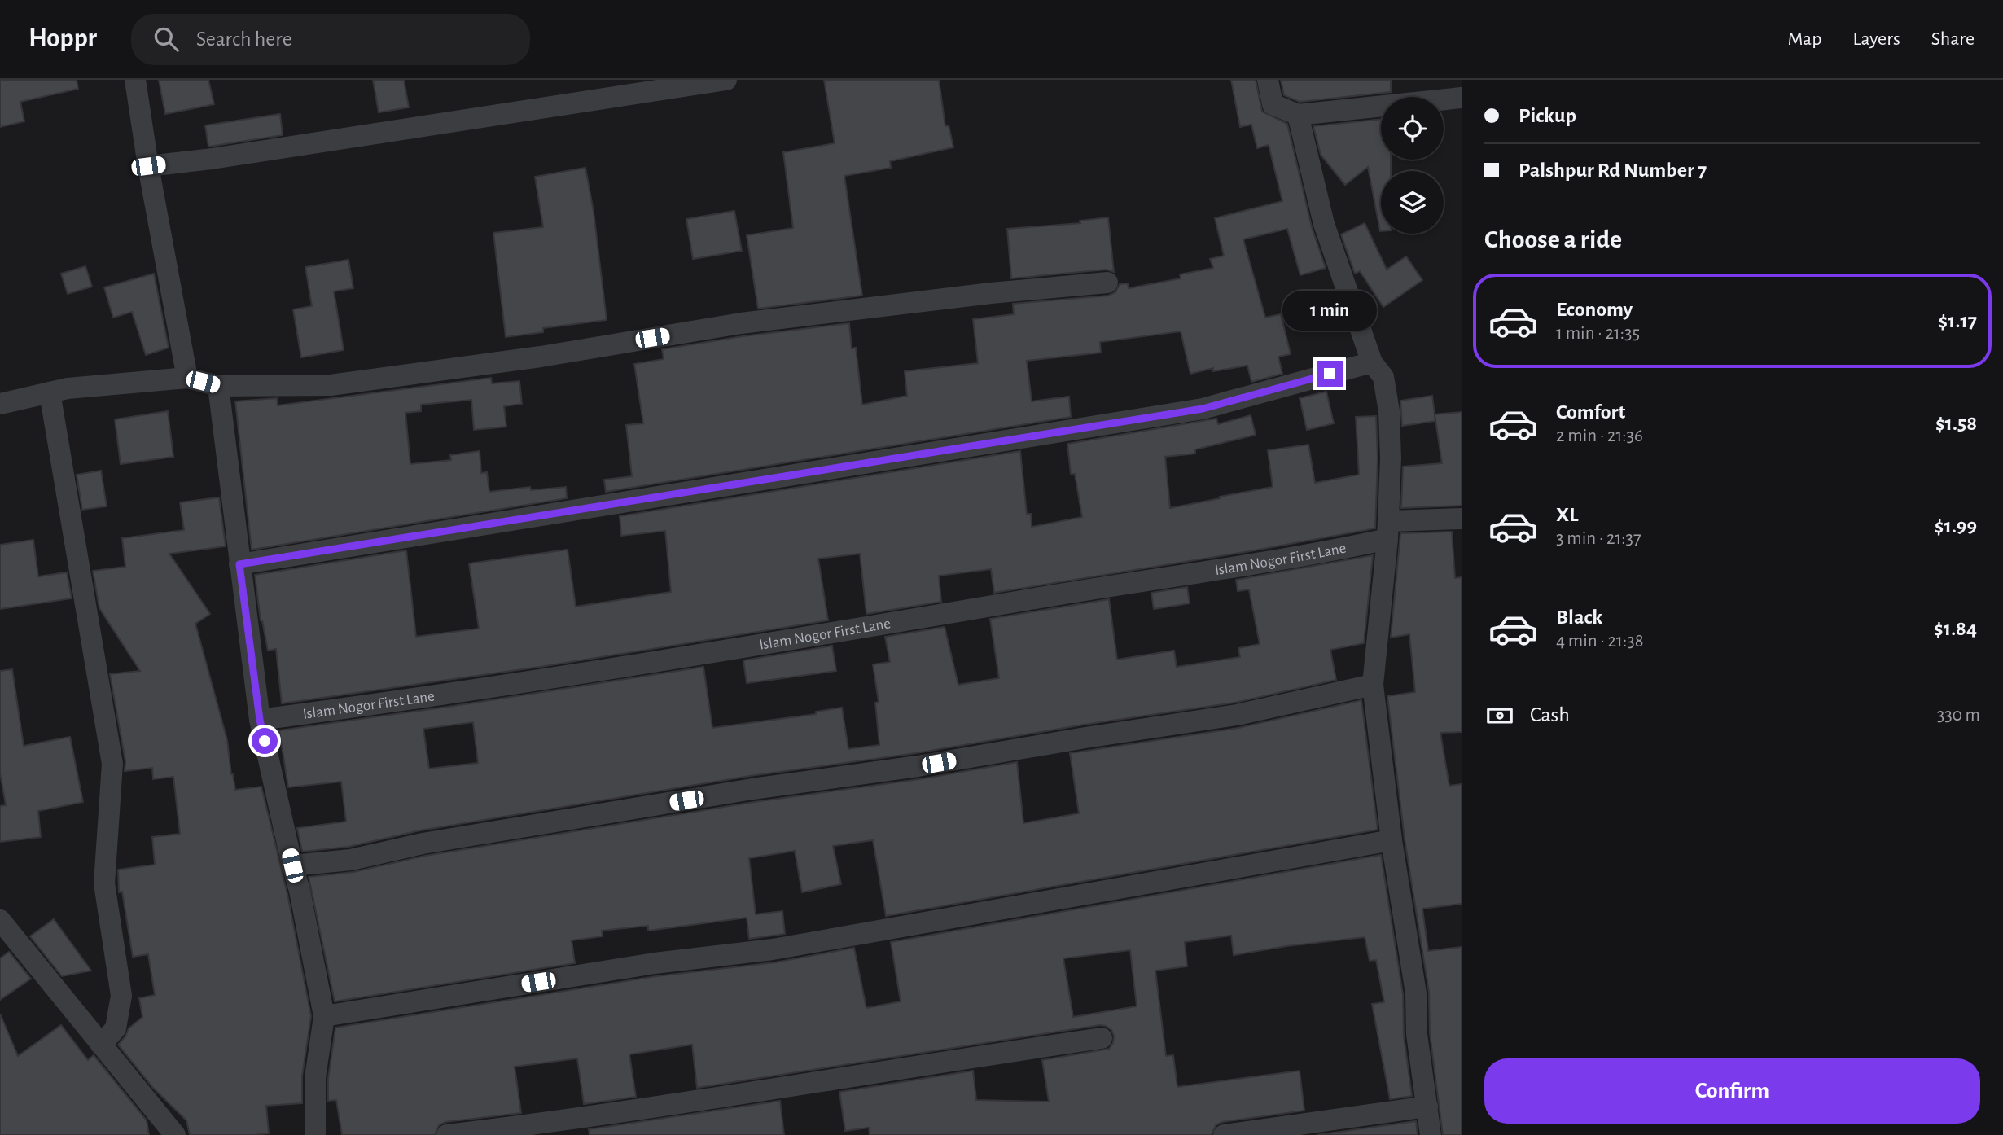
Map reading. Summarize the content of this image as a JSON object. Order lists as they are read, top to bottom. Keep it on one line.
{"streets":{"street":["Islam Nogor First Lane"]},"page":{"header":"Hoppr","search":"Search here","nav":["Map","Layers","Share"],"banner":["Pickup","Palshpur Rd Number 7"],"heading":"Choose a ride","list":[{"name":"Economy","note":"1 min · 21:35","value":"$1.17"},{"name":"Comfort","note":"2 min · 21:36","value":"$1.58"},{"name":"XL","note":"3 min · 21:37","value":"$1.99"},{"name":"Black","note":"4 min · 21:38","value":"$1.84"}],"bubble":"1 min","pay":["Cash","330 m"],"buttons":"Confirm"}}
